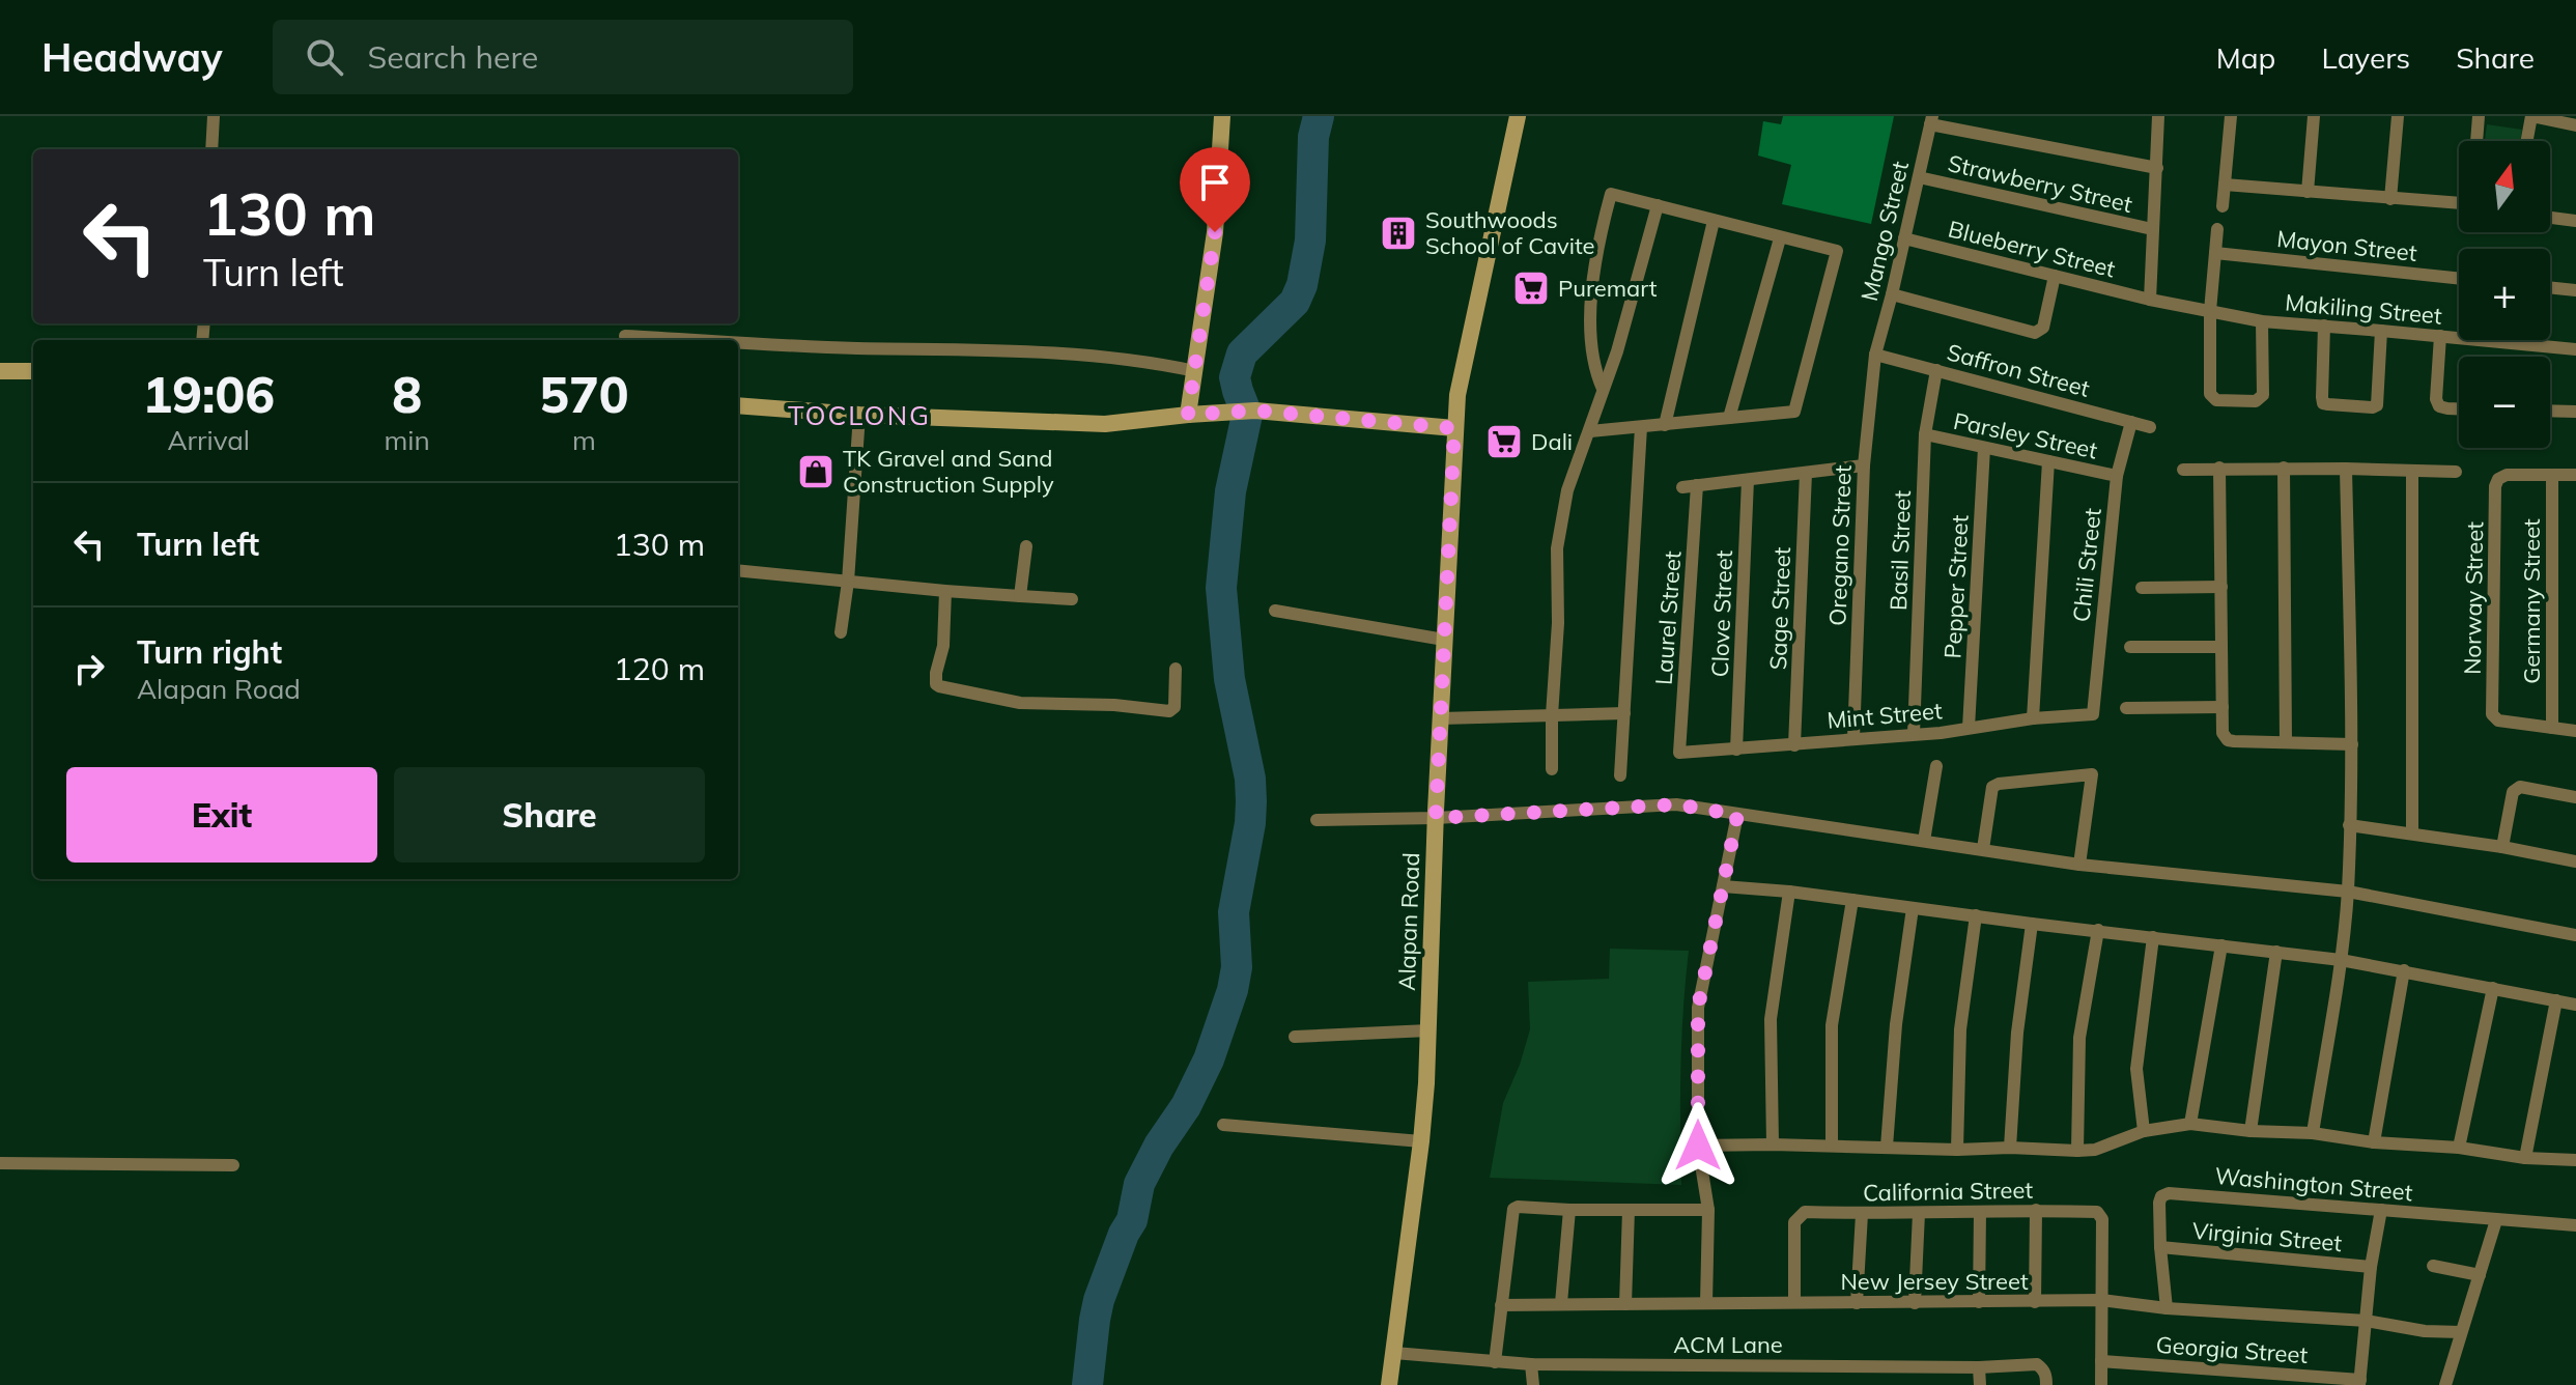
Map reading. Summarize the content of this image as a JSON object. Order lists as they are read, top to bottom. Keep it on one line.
{"streets":{"street":["Strawberry Street","Mango Street","Mayon Street","Blueberry Street","Makiling Street","Saffron Street","Parsley Street","Oregano Street","Basil Street","Chili Street","Pepper Street","Norway Street","Germany Street","Sage Street","Clove Street","Laurel Street","Mint Street","Alapan Road","Washington Street","California Street","Virginia Street","New Jersey Street","ACM Lane","Georgia Street"]},"crossings":[["Strawberry Street","Mango Street"],["Mango Street","Blueberry Street"],["Mango Street","Saffron Street"],["Mango Street","Oregano Street"],["Blueberry Street","Makiling Street"],["Saffron Street","Oregano Street"],["Saffron Street","Basil Street"],["Saffron Street","Chili Street"],["Parsley Street","Basil Street"],["Parsley Street","Chili Street"],["Parsley Street","Pepper Street"],["Oregano Street","Mint Street"],["Basil Street","Mint Street"],["Chili Street","Mint Street"],["Pepper Street","Mint Street"],["Norway Street","Germany Street"],["Sage Street","Mint Street"],["Clove Street","Laurel Street"],["Clove Street","Mint Street"],["Laurel Street","Mint Street"],["Alapan Road","ACM Lane"],["Washington Street","Virginia Street"],["Washington Street","New Jersey Street"],["California Street","New Jersey Street"]],"districts":["TOCLONG"],"places":{"building":["Southwoods School of Cavite"],"supermarket":["Puremart","Dali"],"shop":["TK Gravel and Sand Construction Supply"]},"north":"top","page":{"header":"Headway","search":"Search here","nav":["Map","Layers","Share"],"map_buttons":["+","−"],"turn":["130 m","Turn left"],"eta":["19:06","Arrival","8","min","570","m"],"list":[{"name":"Turn left","value":"130 m"},{"name":"Turn right","note":"Alapan Road","value":"120 m"}],"buttons":["Exit","Share"]}}
